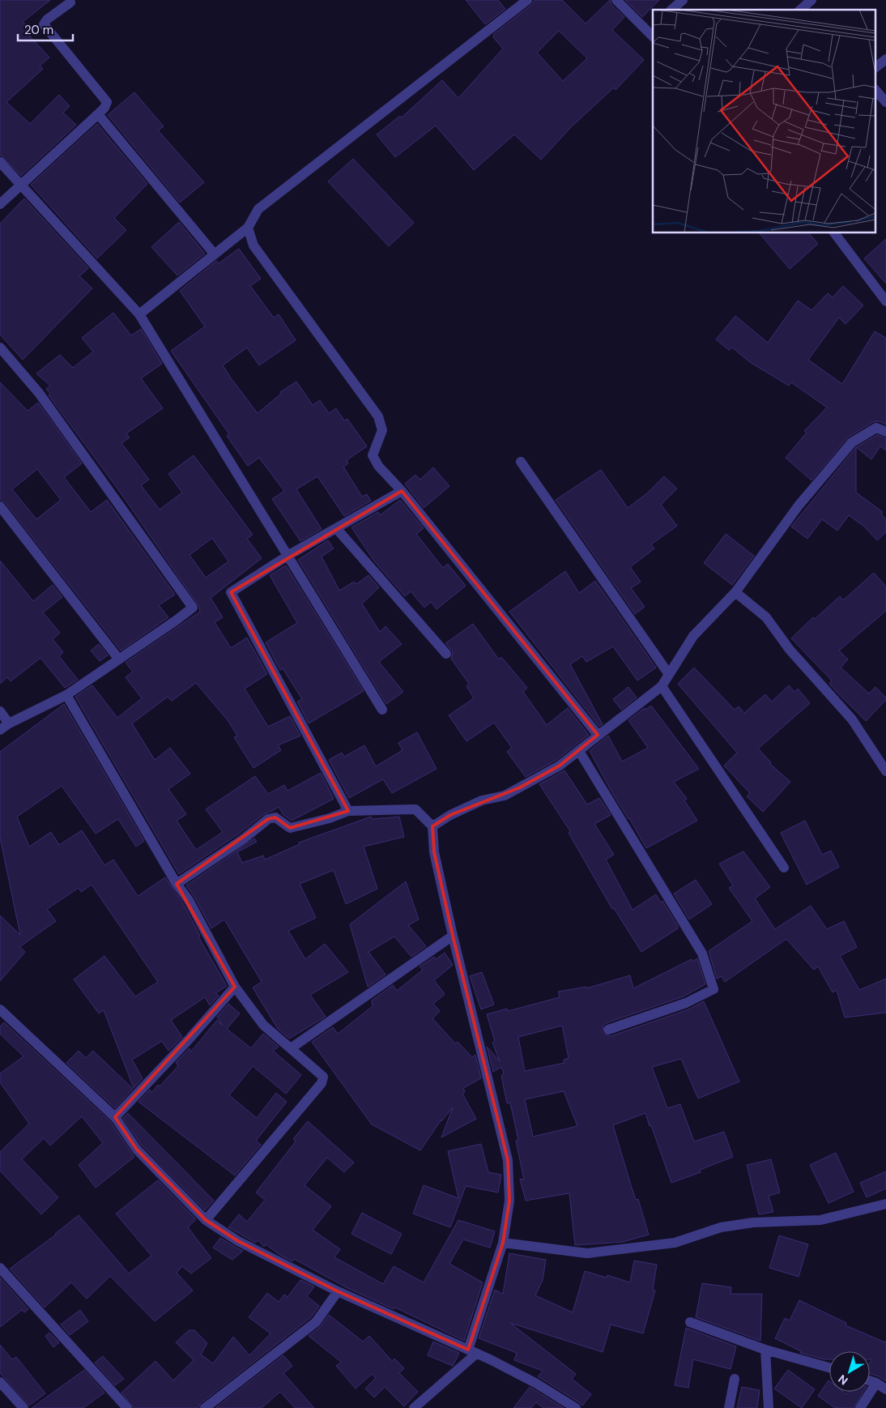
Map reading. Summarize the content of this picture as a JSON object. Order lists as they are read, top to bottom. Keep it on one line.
{"scale_bar":"20 m","north":"bottom left"}
